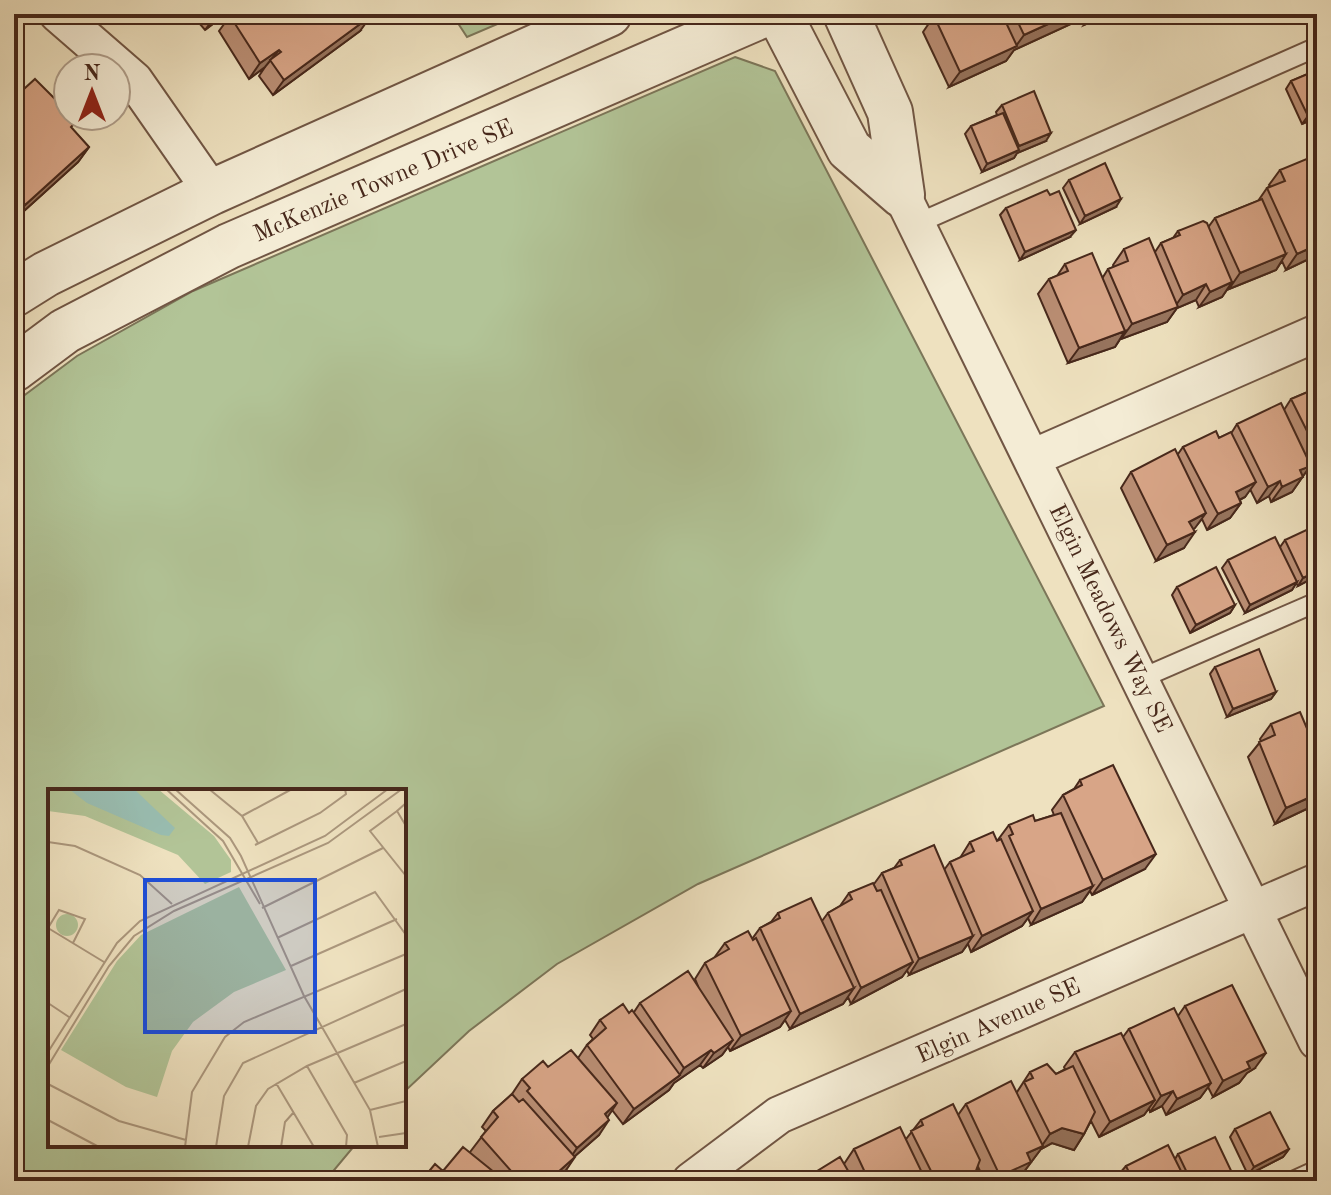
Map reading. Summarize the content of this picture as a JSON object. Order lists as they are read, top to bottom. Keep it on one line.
{"streets":{"street":["McKenzie Towne Drive SE","Elgin Meadows Way SE","Elgin Avenue SE"]},"crossings":[["Elgin Meadows Way SE","Elgin Avenue SE"]],"north":"top"}
